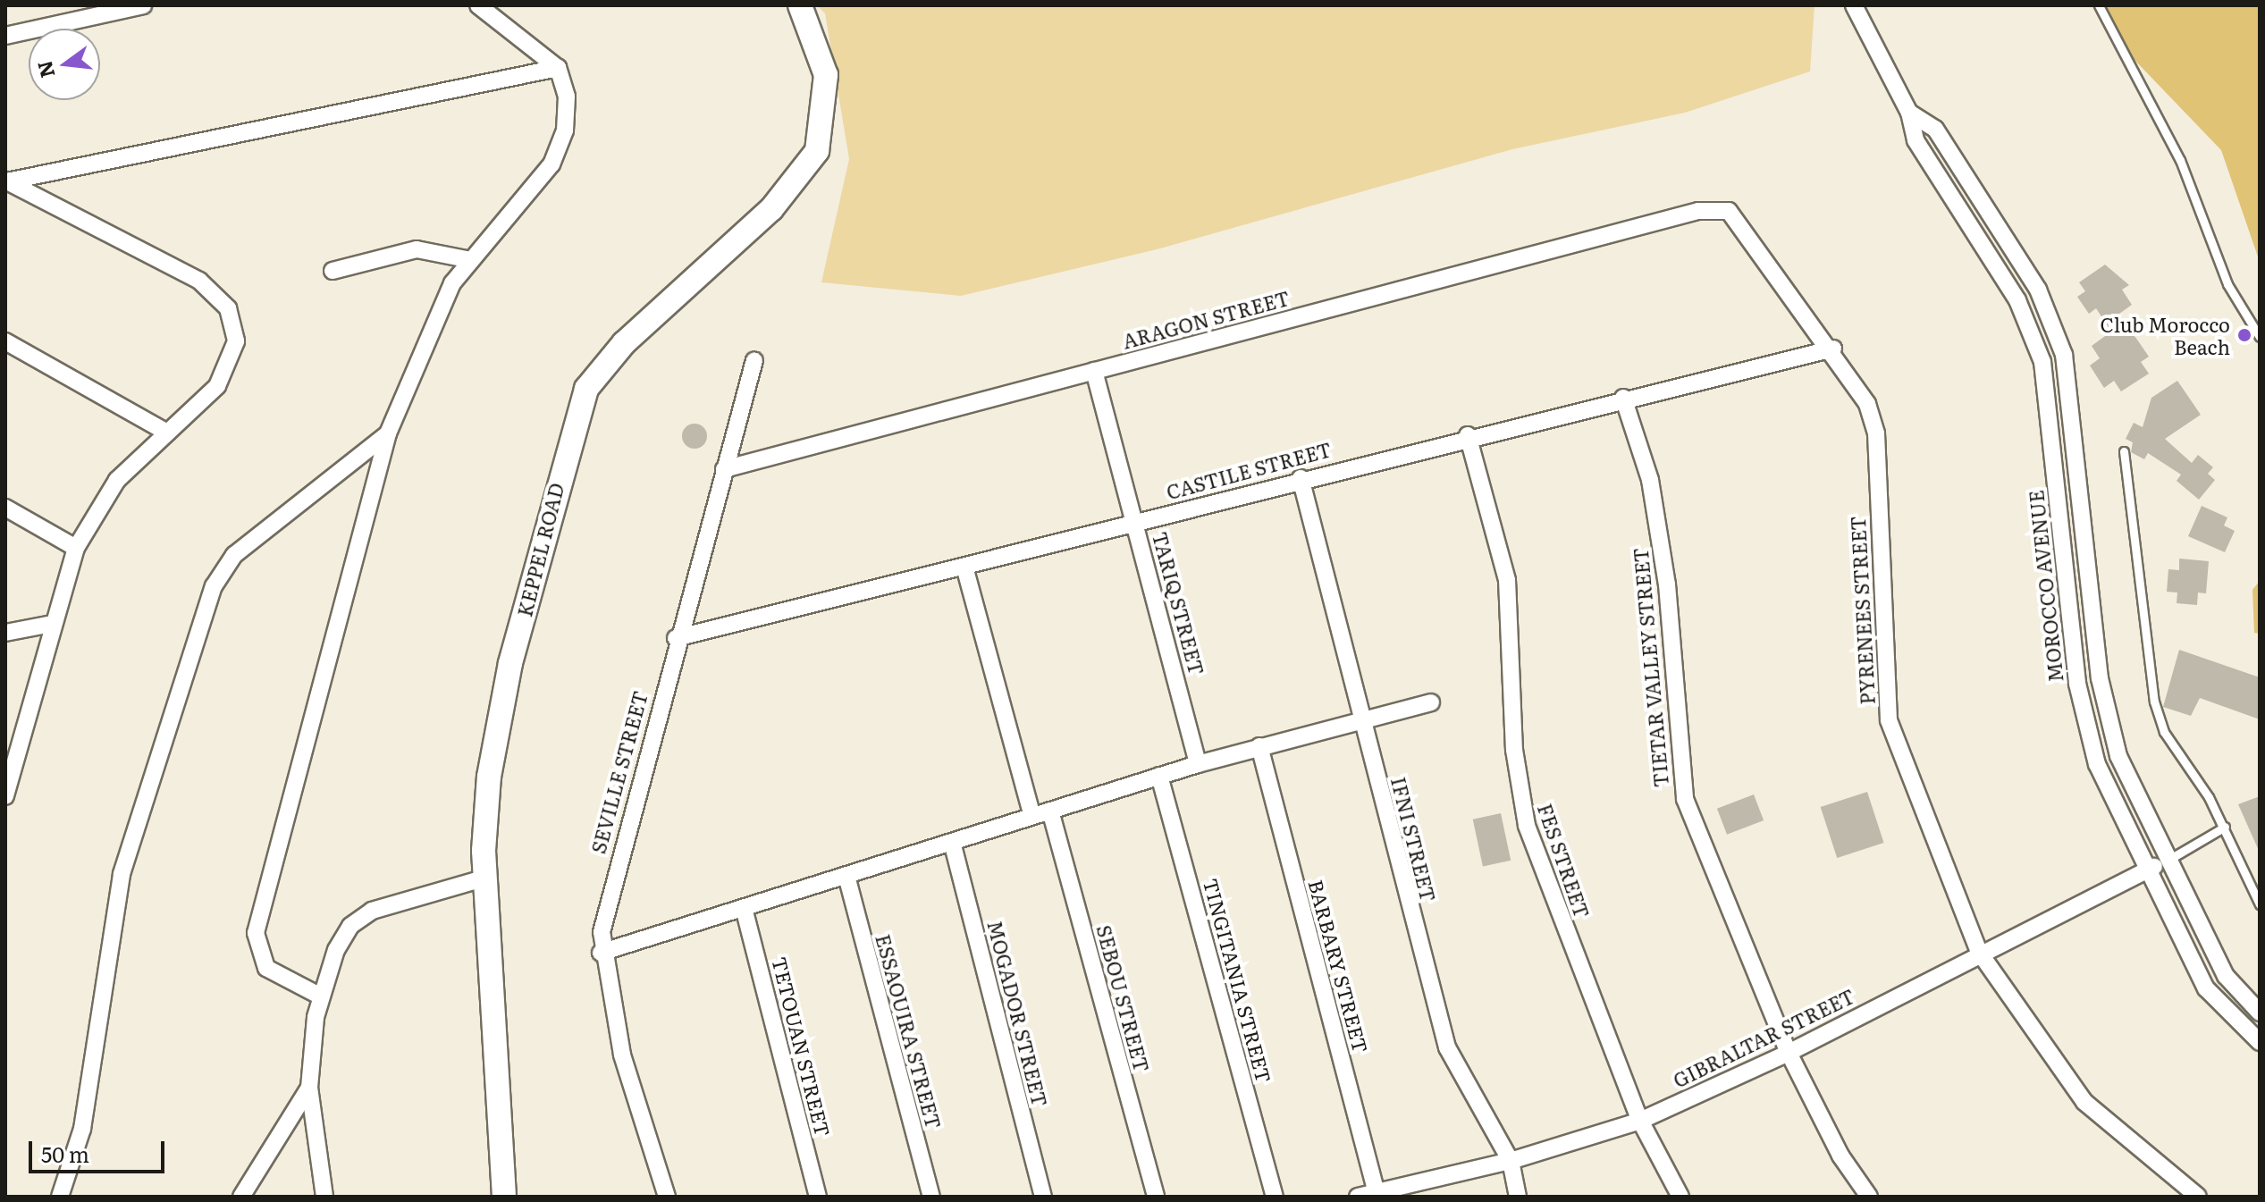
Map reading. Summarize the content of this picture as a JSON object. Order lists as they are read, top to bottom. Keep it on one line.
{"streets":{"street":["ARAGON STREET","CASTILE STREET","KEPPEL ROAD","MOROCCO AVENUE","TARIQ STREET","PYRENEES STREET","TIETAR VALLEY STREET","SEVILLE STREET","IFNI STREET","FES STREET","BARBARY STREET","TINGITANIA STREET","SEBOU STREET","MOGADOR STREET","ESSAOUIRA STREET","GIBRALTAR STREET","TETOUAN STREET"]},"crossings":[["ARAGON STREET","TARIQ STREET"],["ARAGON STREET","PYRENEES STREET"],["ARAGON STREET","SEVILLE STREET"],["CASTILE STREET","TARIQ STREET"],["CASTILE STREET","PYRENEES STREET"],["CASTILE STREET","TIETAR VALLEY STREET"],["CASTILE STREET","SEVILLE STREET"],["CASTILE STREET","IFNI STREET"],["CASTILE STREET","FES STREET"],["MOROCCO AVENUE","GIBRALTAR STREET"],["PYRENEES STREET","GIBRALTAR STREET"],["TIETAR VALLEY STREET","GIBRALTAR STREET"],["IFNI STREET","GIBRALTAR STREET"],["FES STREET","GIBRALTAR STREET"],["BARBARY STREET","GIBRALTAR STREET"]],"places":["Club Morocco Beach"],"scale_bar":"50 m","north":"left"}
